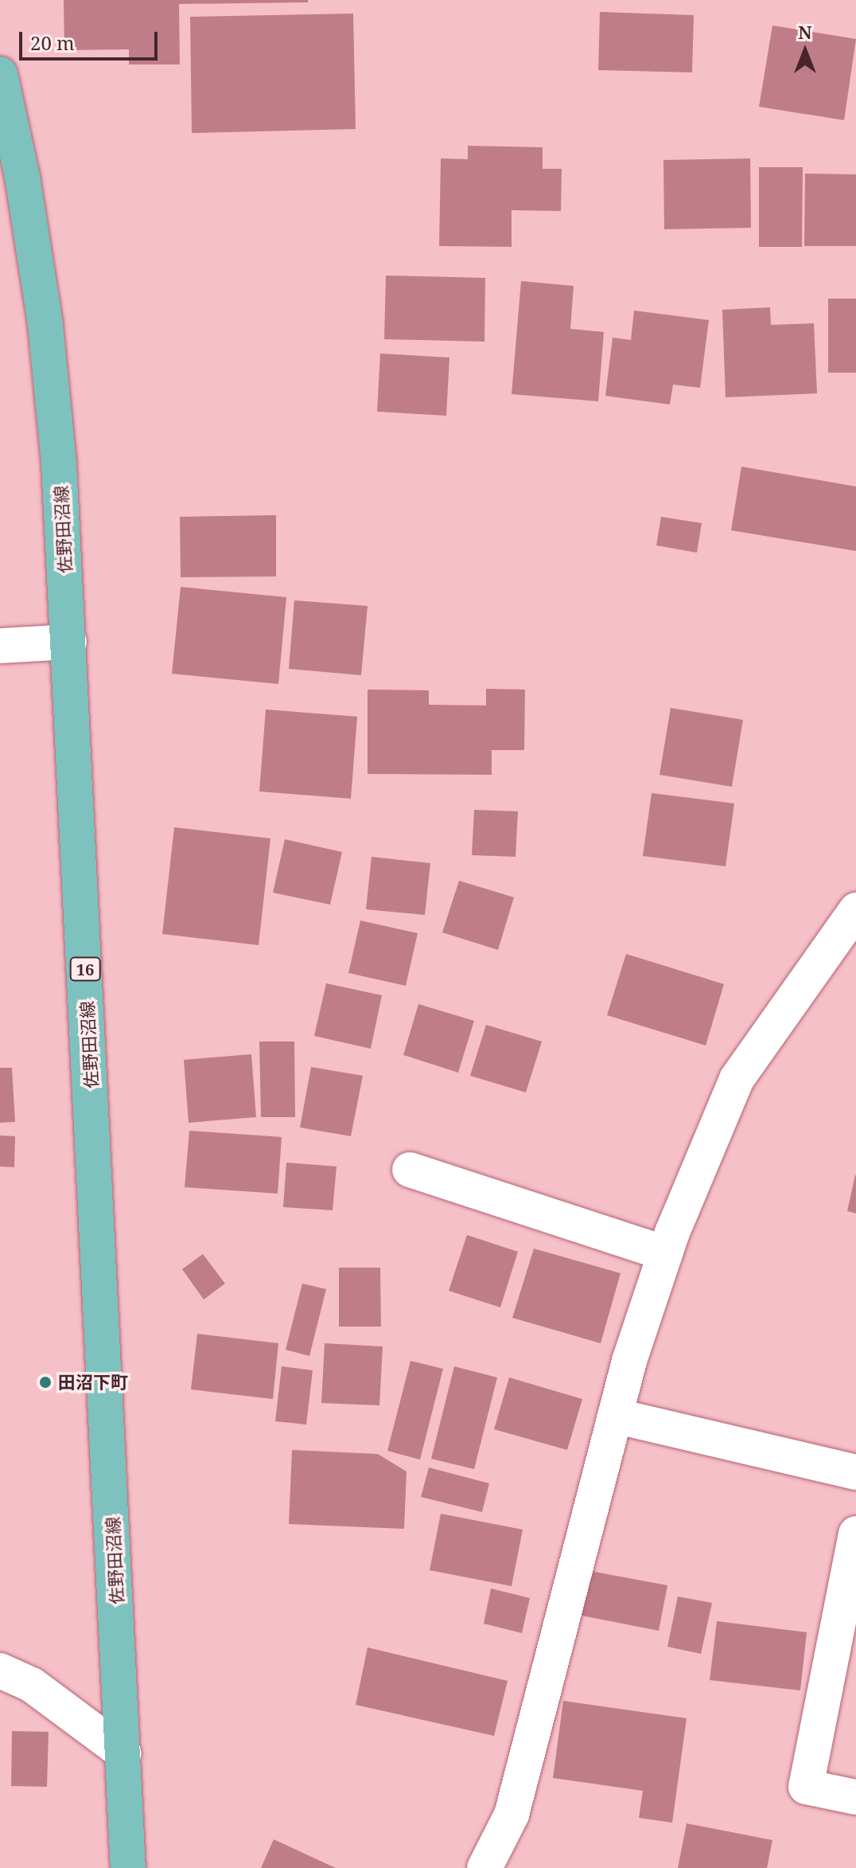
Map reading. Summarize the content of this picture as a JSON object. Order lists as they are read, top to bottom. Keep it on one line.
{"streets":{"main road":["佐野田沼線","16"]},"places":["田沼下町"],"scale_bar":"20 m","north":"top"}
